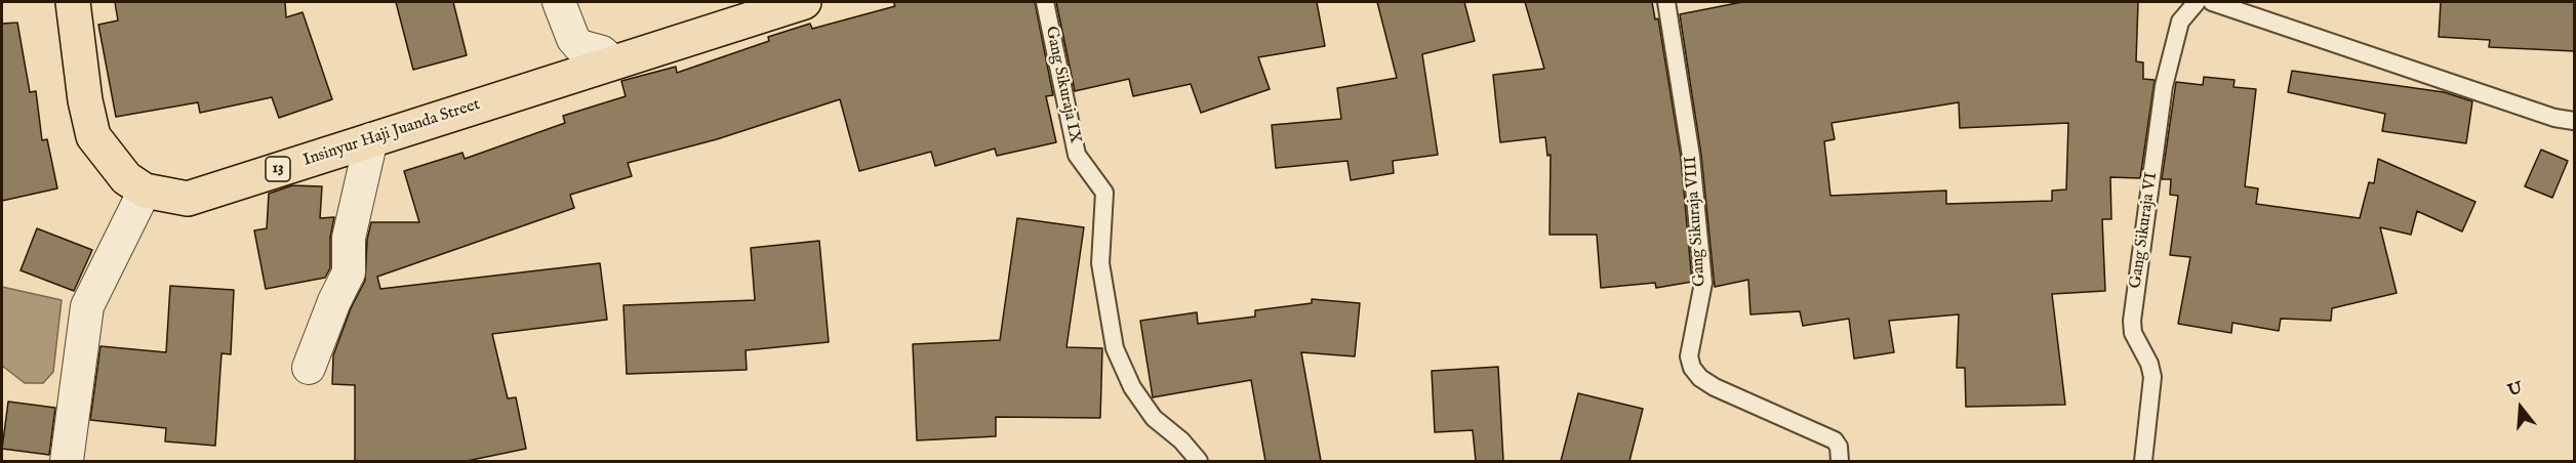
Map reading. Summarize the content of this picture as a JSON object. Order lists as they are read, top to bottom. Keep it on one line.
{"streets":{"highway":["Insinyur Haji Juanda Street","13"],"lane":["Gang Sikuraja IX","Gang Sikuraja VIII","Gang Sikuraja VI"]},"north":"top"}
